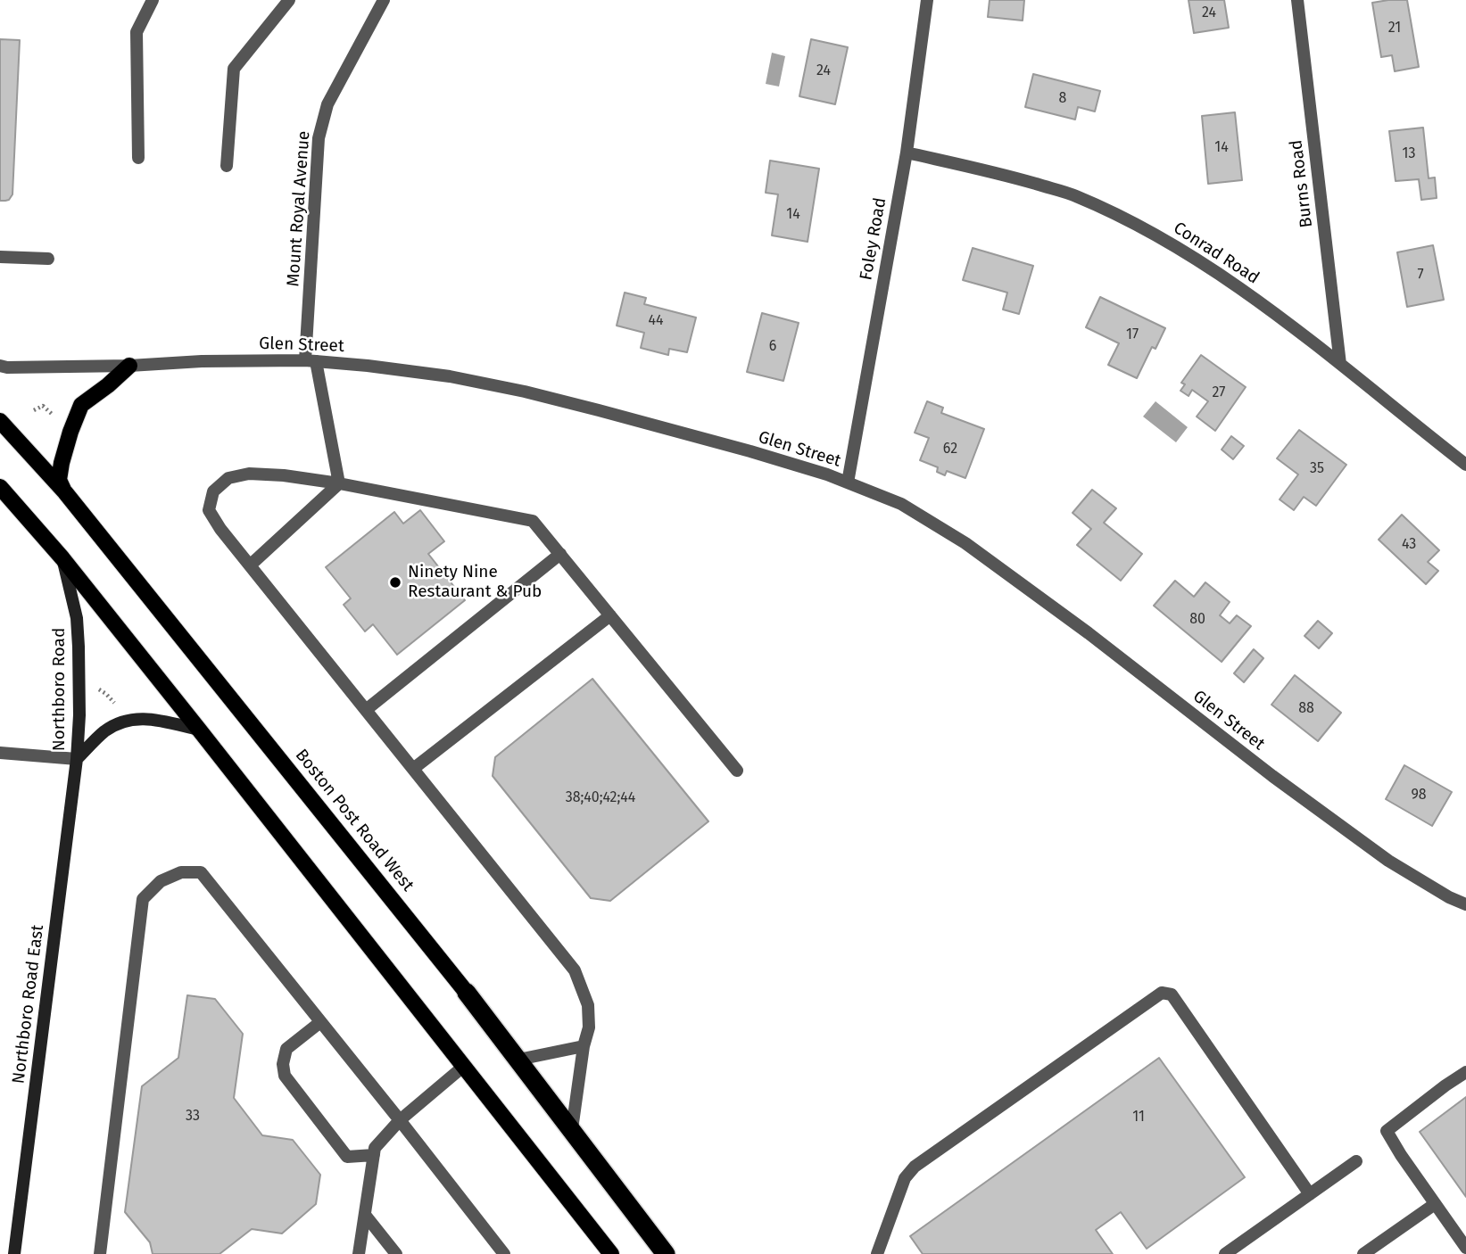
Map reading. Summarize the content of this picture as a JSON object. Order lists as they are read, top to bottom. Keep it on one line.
{"streets":{"highway":["Boston Post Road West"],"street":["Burns Road","Mount Royal Avenue","Foley Road","Conrad Road","Glen Street","Northboro Road","Northboro Road East"]},"crossings":[["Burns Road","Conrad Road"],["Mount Royal Avenue","Glen Street"],["Foley Road","Conrad Road"],["Foley Road","Glen Street"],["Northboro Road","Northboro Road East"]],"places":["Ninety Nine Restaurant & Pub"],"house_numbers":["24","21","24","8","14","13","14","7","44","17","6","27","62","35","43","80","88","98","38;40;42;44","33","11"]}
